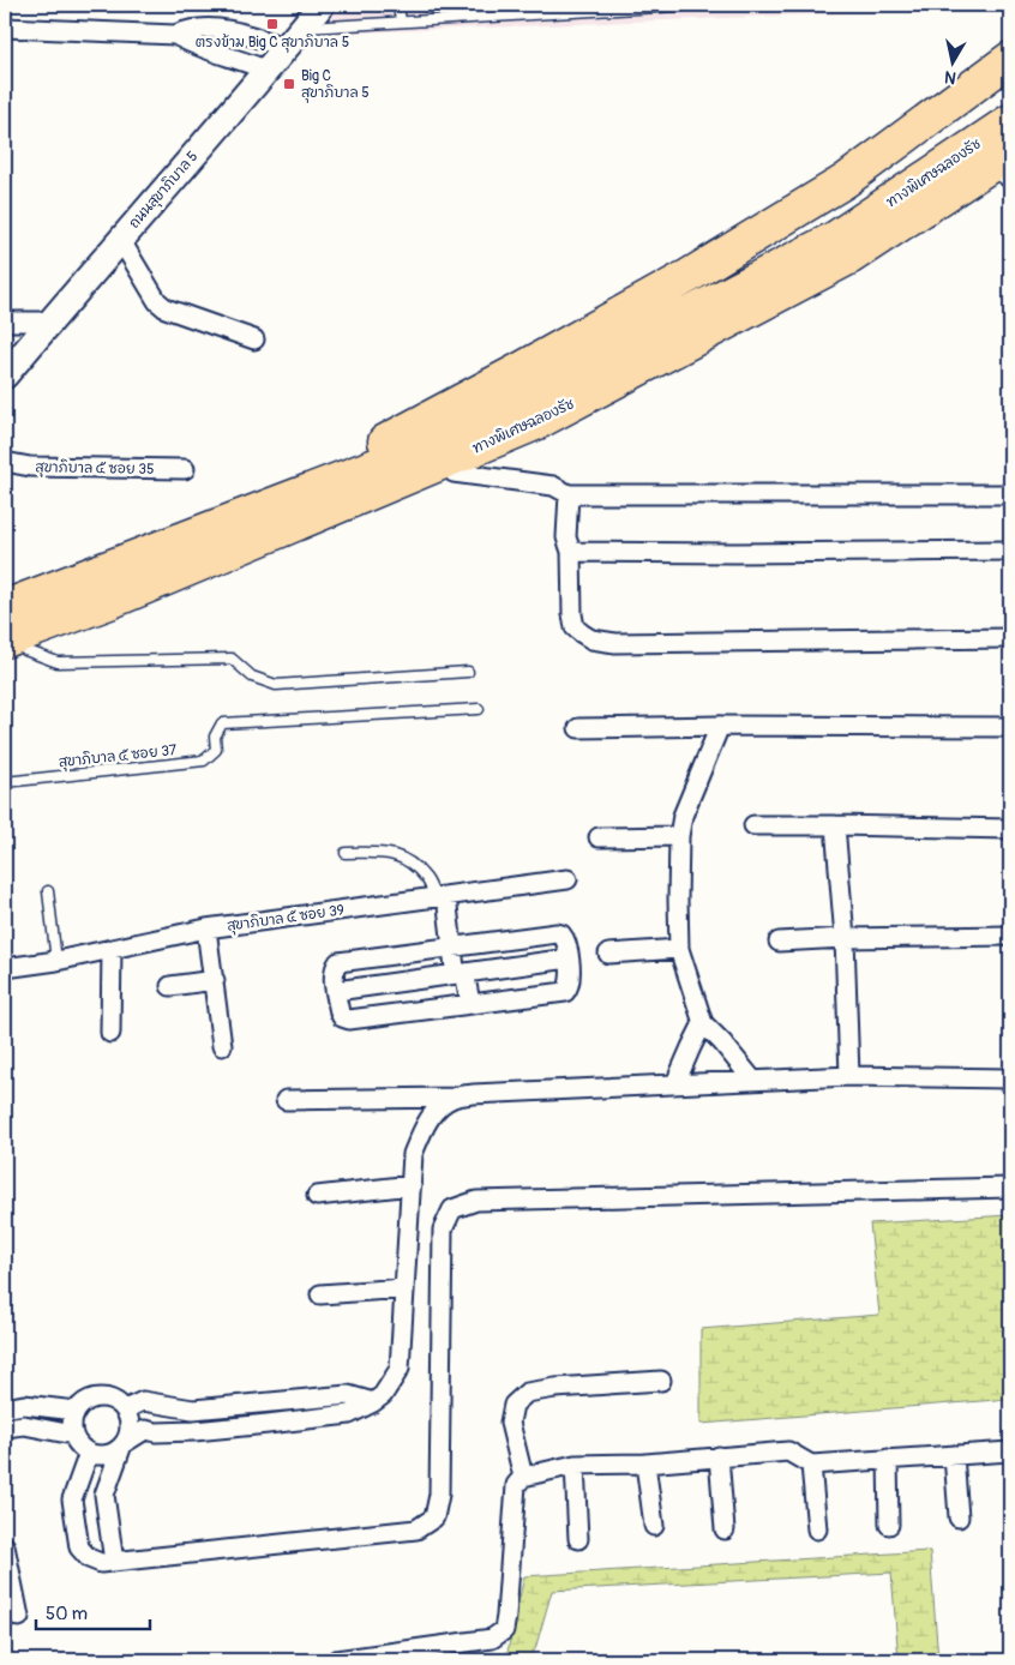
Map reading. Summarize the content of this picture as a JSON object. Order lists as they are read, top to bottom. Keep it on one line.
{"streets":{"highway":["ทางพิเศษฉลองรัช"],"main road":["ถนนสุขาภิบาล 5"],"street":["สุขาภิบาล ๕ ซอย 35","สุขาภิบาล ๕ ซอย 39"],"lane":["สุขาภิบาล ๕ ซอย 37"]},"places":{"transit":["ตรงข้าม Big C สุขาภิบาล 5","Big C สุขาภิบาล 5"]},"scale_bar":"50 m","north":"bottom"}
